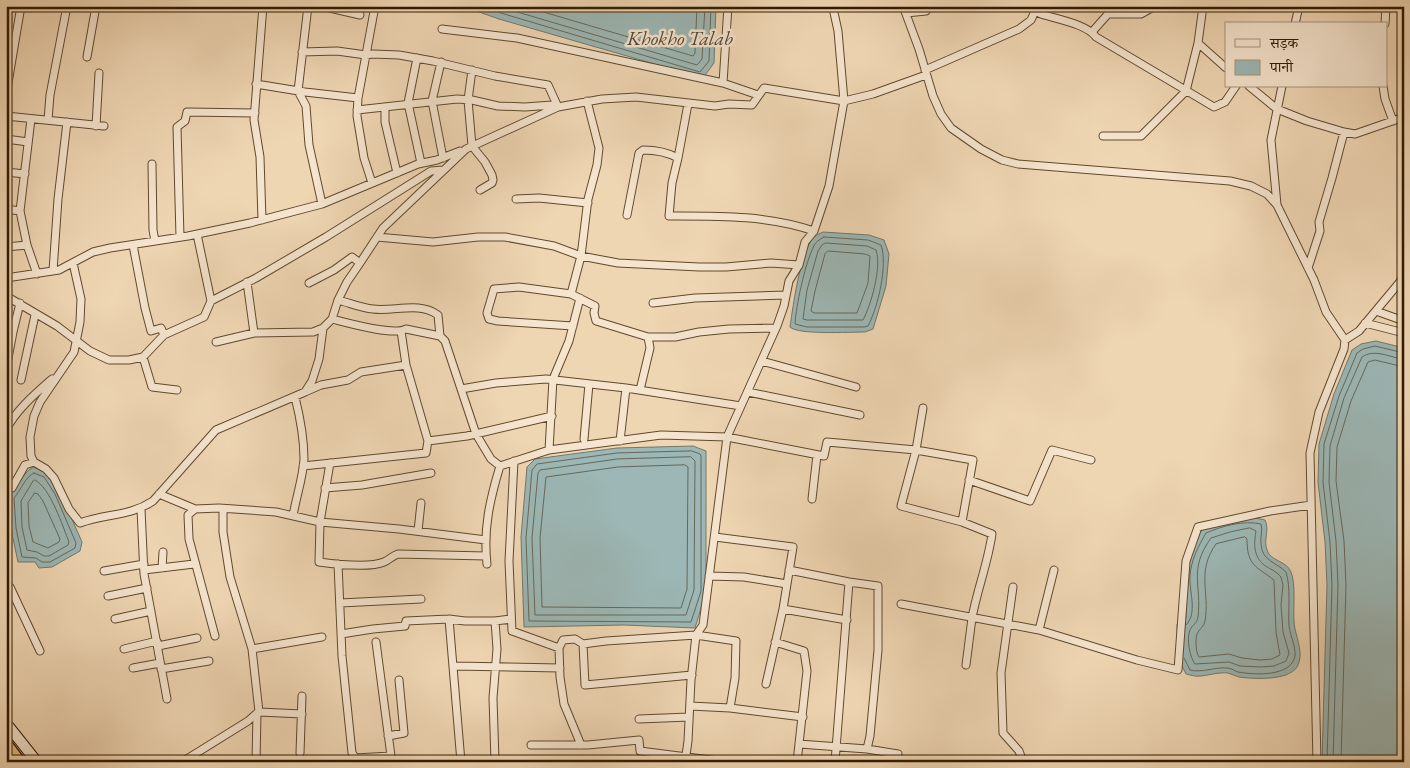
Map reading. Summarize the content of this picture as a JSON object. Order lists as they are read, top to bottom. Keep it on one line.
{"water":["Khokho Talab"],"legend":["सड़क","पानी"]}
